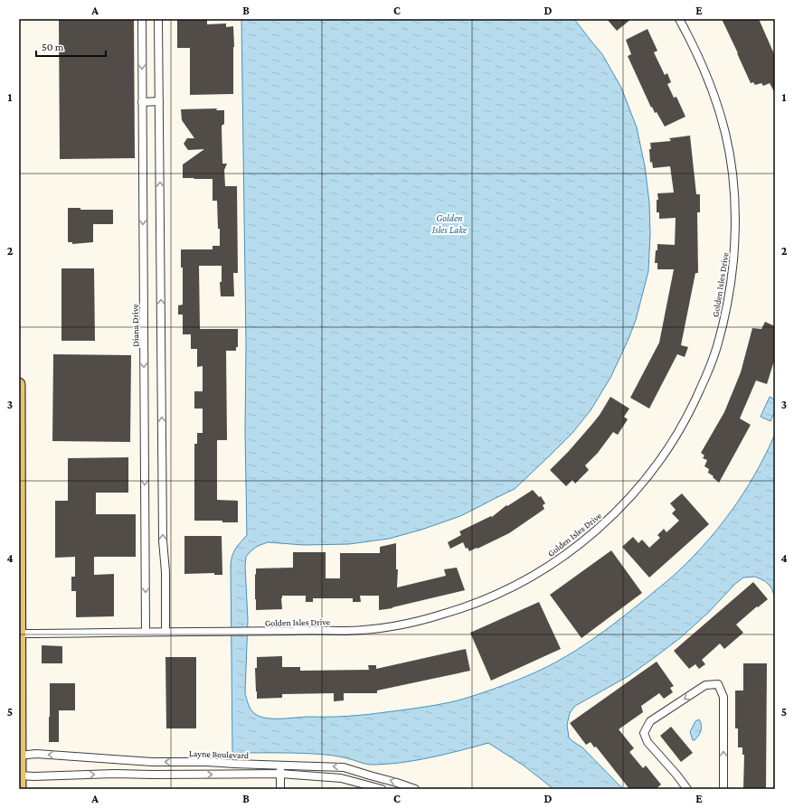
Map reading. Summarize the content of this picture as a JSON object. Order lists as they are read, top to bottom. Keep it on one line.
{"streets":{"street":["Golden Isles Drive","Diana Drive","Layne Boulevard"]},"crossings":[["Golden Isles Drive","Diana Drive"]],"water":["Golden Isles Lake"],"scale_bar":"50 m","grid":{"columns":["A","B","C","D","E"],"rows":["1","2","3","4","5"]}}
